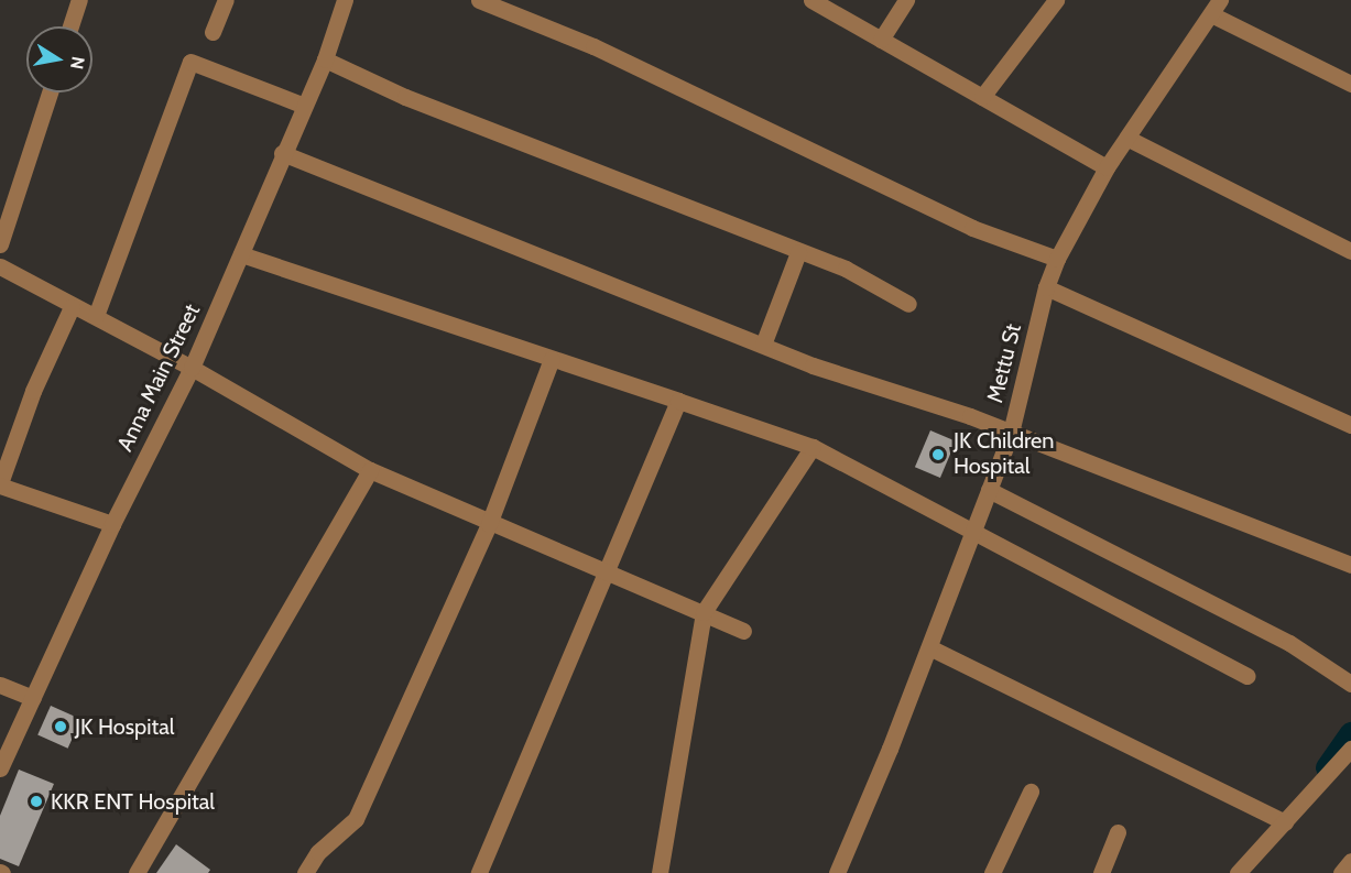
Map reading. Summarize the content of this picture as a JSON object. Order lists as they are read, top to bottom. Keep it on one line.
{"streets":{"street":["Mettu St","Anna Main Street"]},"places":["JK Children Hospital","JK Hospital","KKR ENT Hospital"],"north":"right"}
